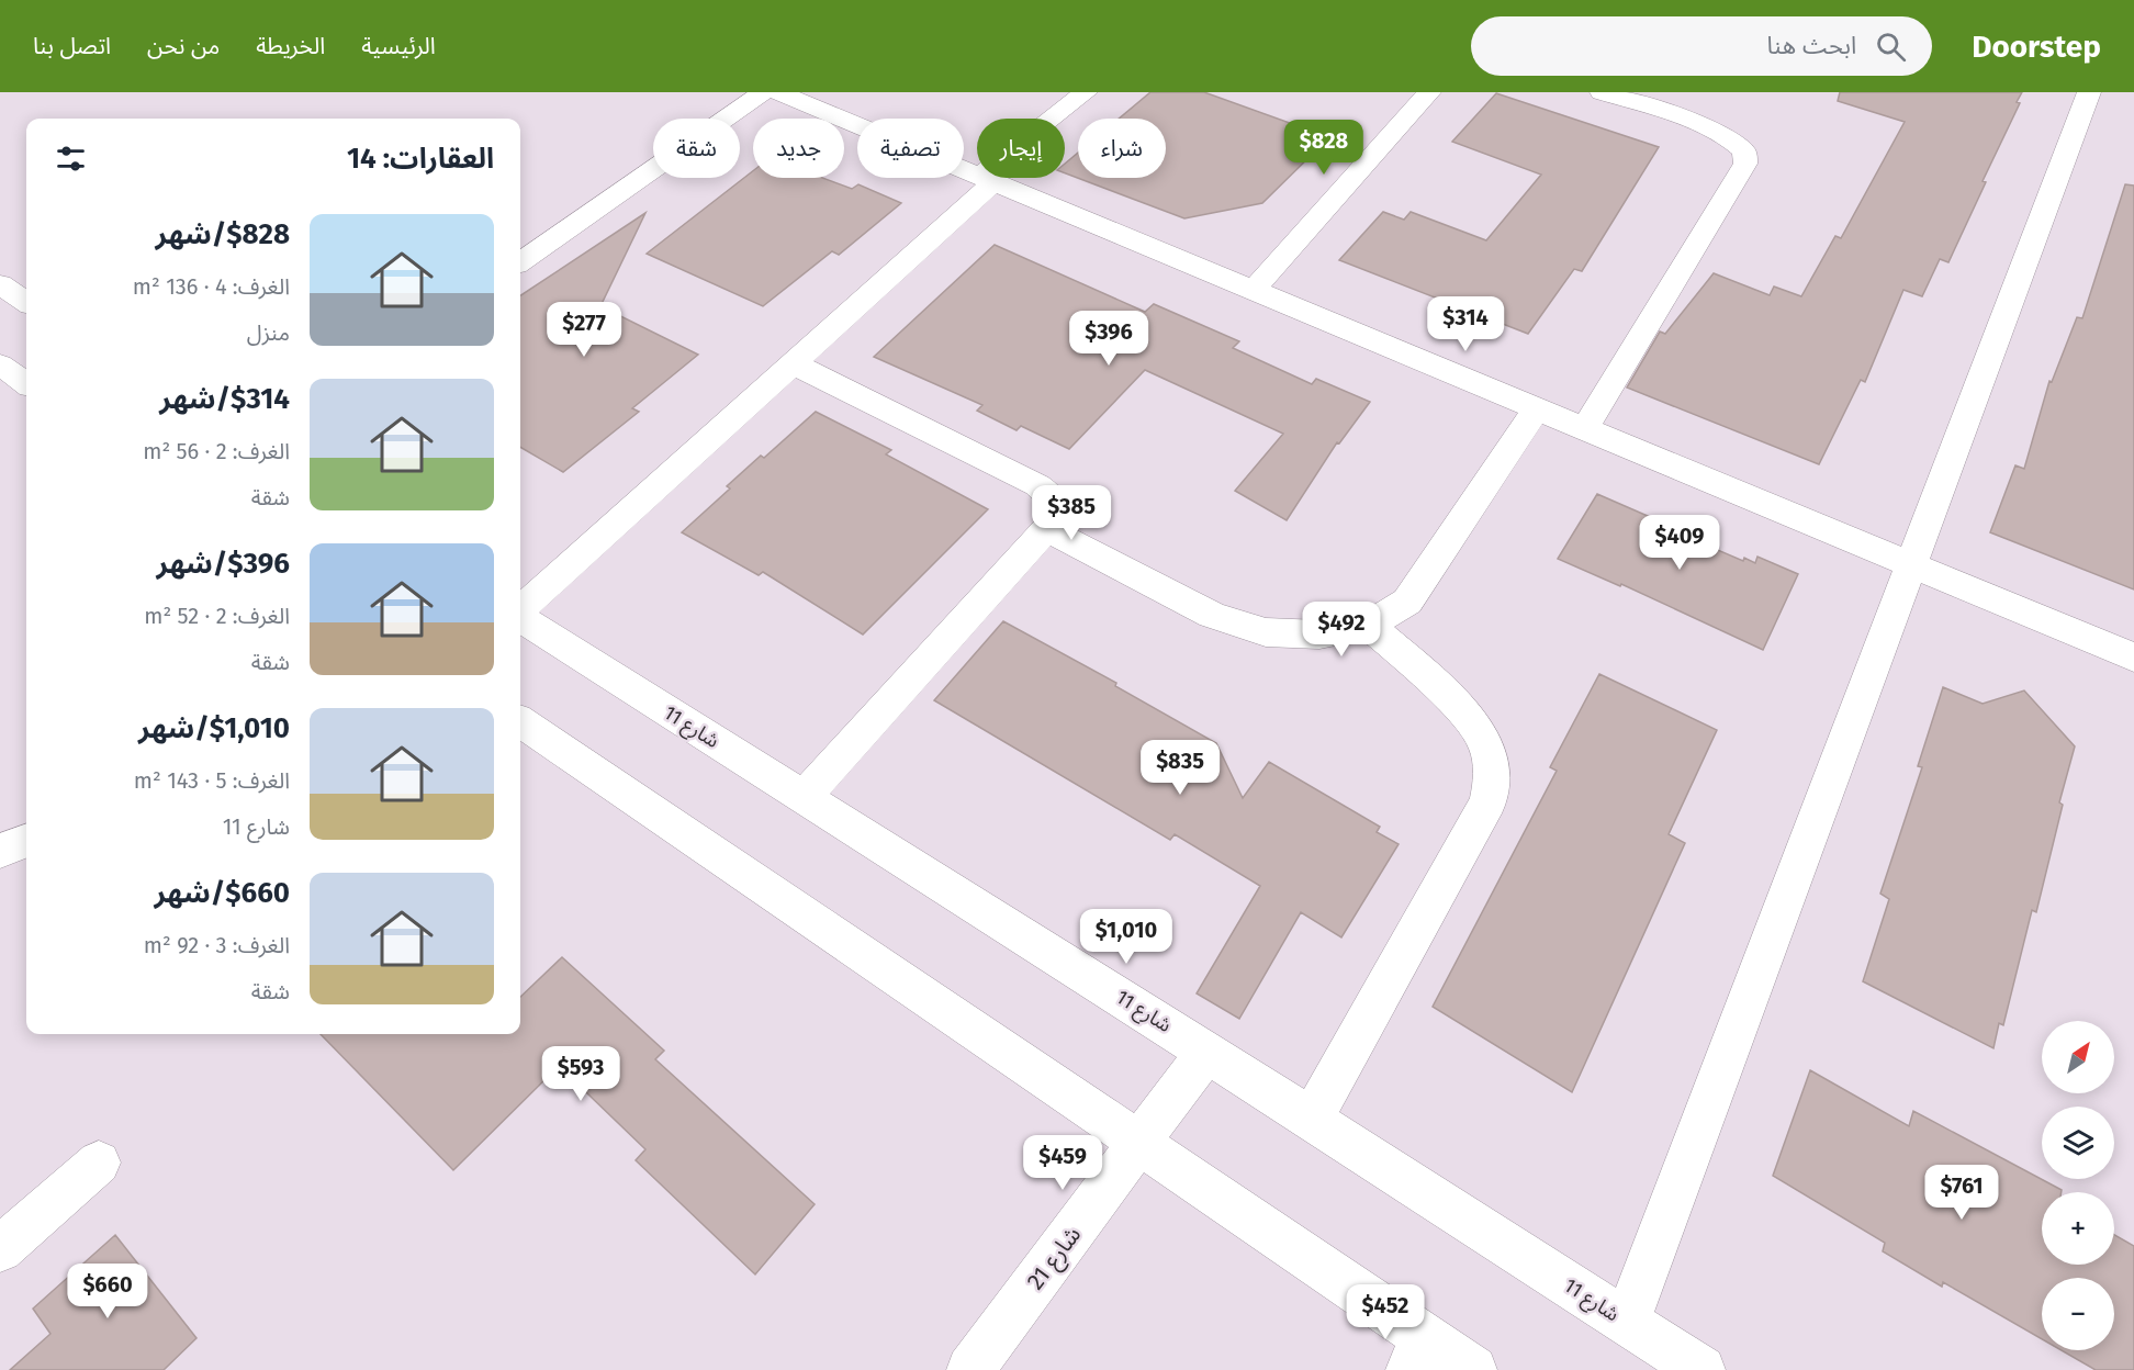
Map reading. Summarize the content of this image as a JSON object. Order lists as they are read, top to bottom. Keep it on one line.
{"streets":{"street":["شارع 11","شارع 21"]},"crossings":[["شارع 11","شارع 21"]],"north":"top right","page":{"header":"Doorstep","search":"ابحث هنا","nav":["الرئيسية","الخريطة","من نحن","اتصل بنا"],"chip":["شراء","إيجار","تصفية","جديد","شقة"],"heading":"العقارات: 14","price":["$828","$314","$277","$396","$385","$409","$492","$835","$1,010","$593","$459","$761","$660","$452"],"list":[{"name":"$828/شهر","note":"الغرف: 4 · 136 m² · منزل"},{"name":"$314/شهر","note":"الغرف: 2 · 56 m² · شقة"},{"name":"$396/شهر","note":"الغرف: 2 · 52 m² · شقة"},{"name":"$1,010/شهر","note":"الغرف: 5 · 143 m² · شارع 11"},{"name":"$660/شهر","note":"الغرف: 3 · 92 m² · شقة"}],"map_buttons":["+","−"]}}
